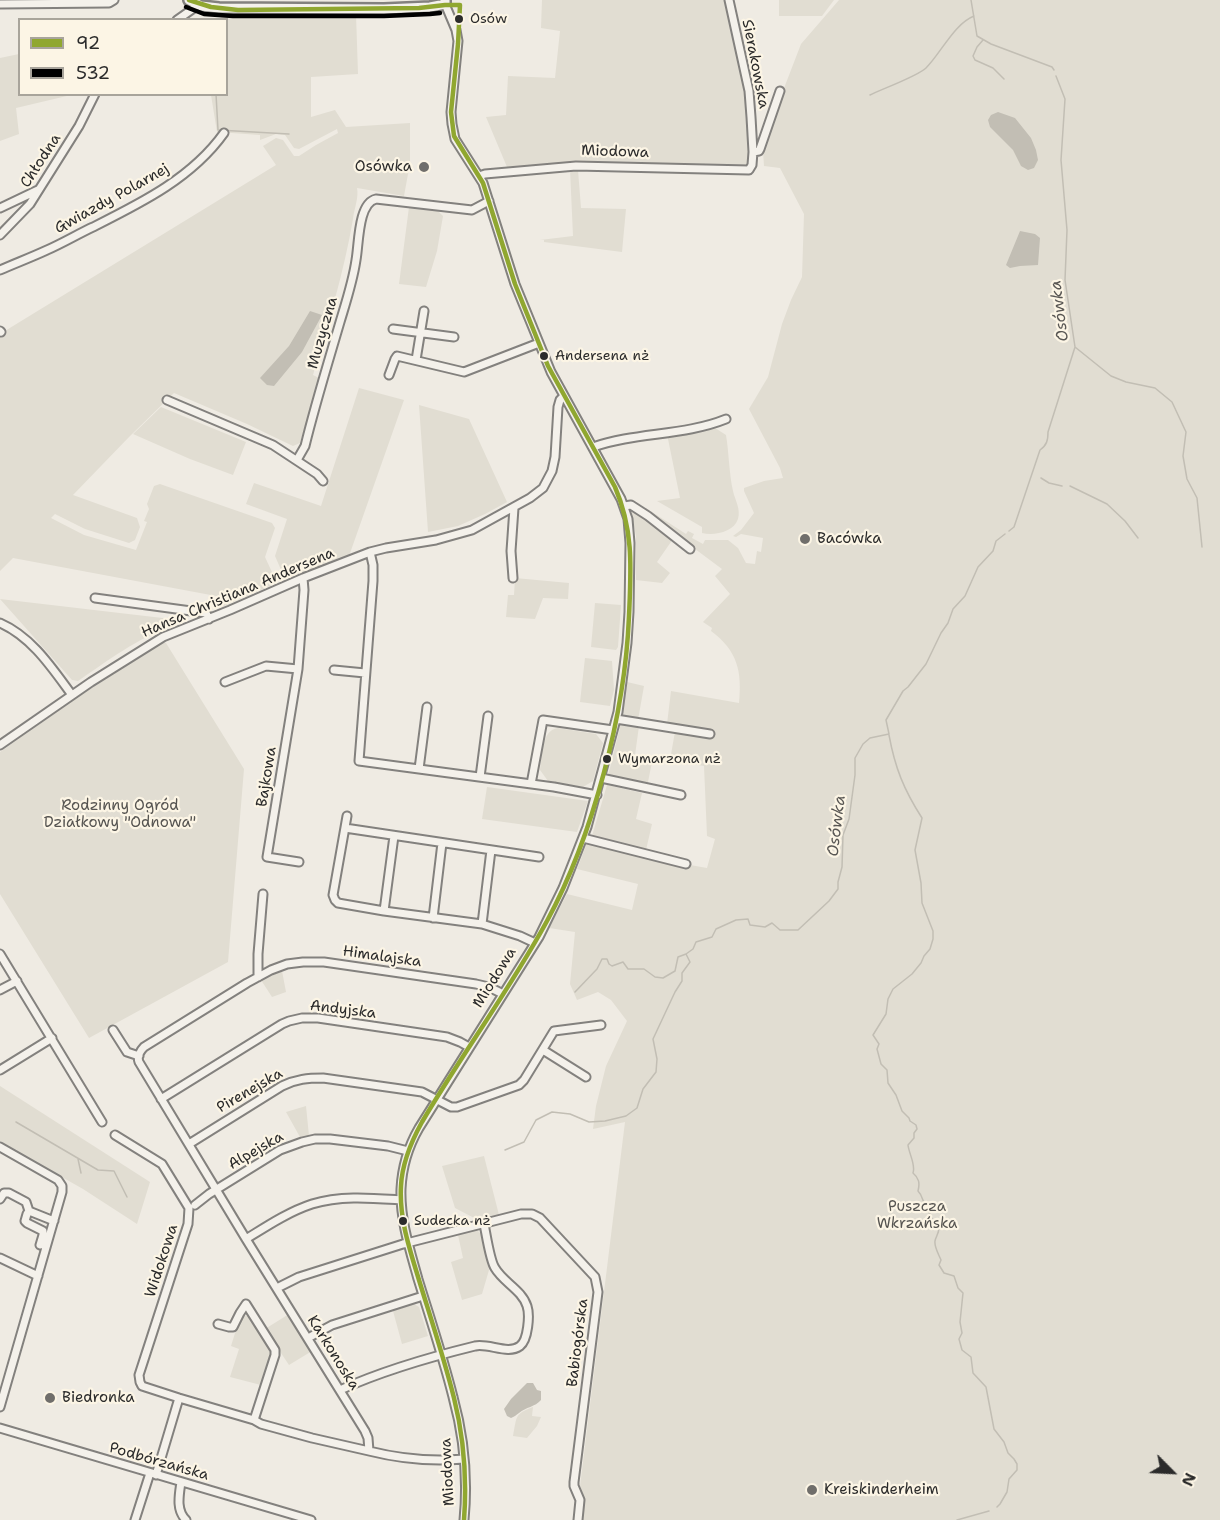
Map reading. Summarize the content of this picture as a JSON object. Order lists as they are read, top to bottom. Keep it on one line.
{"streets":{"street":["Sierakowska","Miodowa","Chłodna","Gwiazdy Polarnej","Muzyczna","Hansa Christiana Andersena","Bajkowa","Himalajska","Andyjska","Pirenejska","Alpejska","Widokowa","Babiogórska","Karkonoska","Podbórzańska"]},"crossings":[["Sierakowska","Miodowa"],["Miodowa","Muzyczna"],["Miodowa","Hansa Christiana Andersena"],["Miodowa","Himalajska"],["Miodowa","Andyjska"],["Miodowa","Pirenejska"],["Miodowa","Alpejska"],["Miodowa","Babiogórska"],["Hansa Christiana Andersena","Bajkowa"],["Alpejska","Karkonoska"],["Widokowa","Karkonoska"],["Babiogórska","Karkonoska"]],"water":["Osówka"],"parks":["Rodzinny Ogród Działkowy \"Odnowa\"","Puszcza Wkrzańska"],"places":["Osów","Osówka","Andersena nż","Bacówka","Wymarzona nż","Sudecka nż","Biedronka","Kreiskinderheim"],"lines":["transit line 92","transit line 532"],"legend":["92","532"],"north":"bottom right"}
